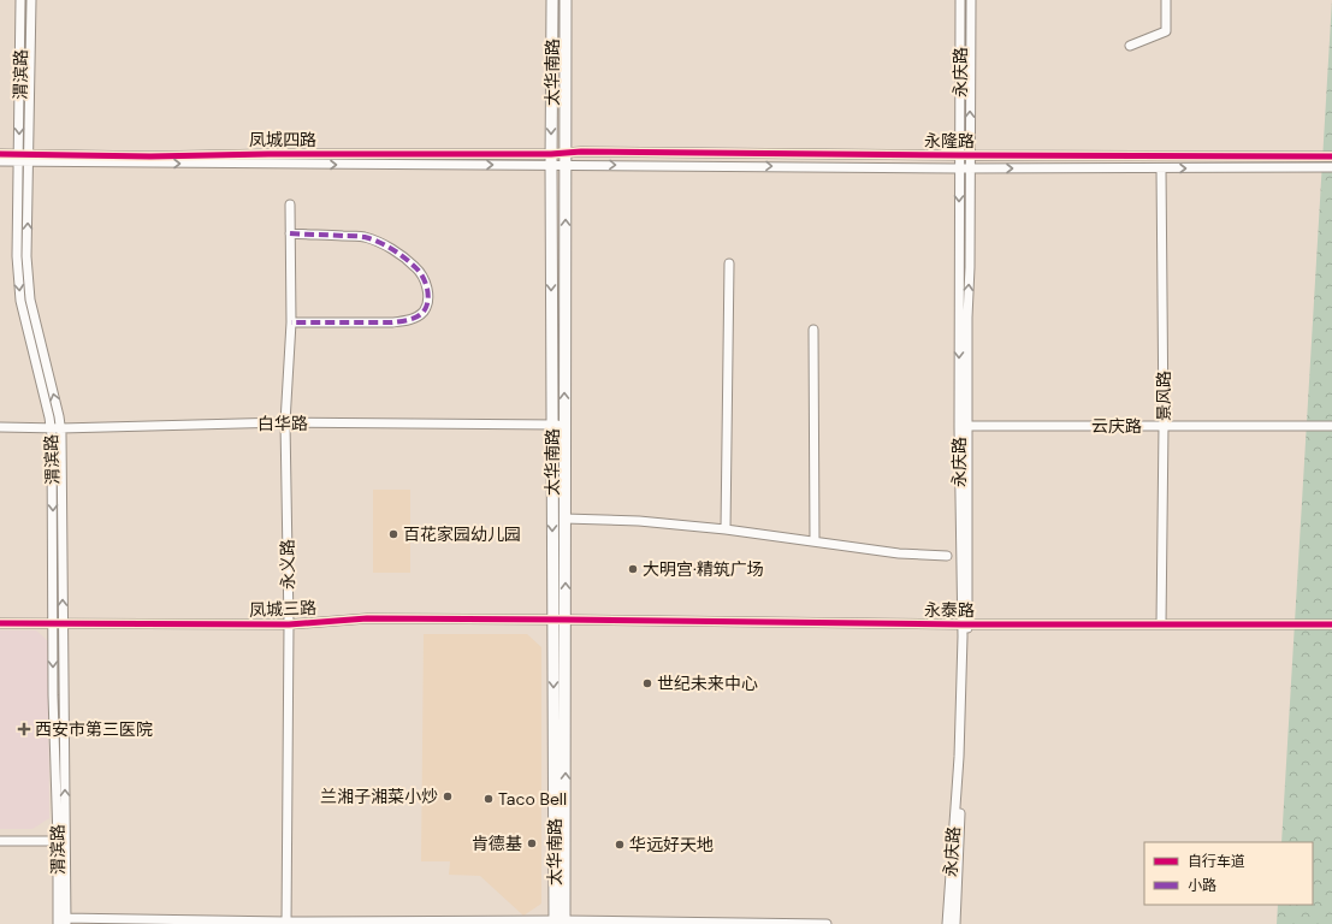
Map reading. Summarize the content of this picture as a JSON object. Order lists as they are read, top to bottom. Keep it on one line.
{"streets":{"main road":["太华南路"],"street":["永庆路","渭滨路","凤城四路","永隆路","景风路","白华路","云庆路","永义路","凤城三路","永泰路"]},"crossings":[["太华南路","凤城四路"],["太华南路","永隆路"],["太华南路","白华路"],["太华南路","凤城三路"],["太华南路","永泰路"],["永庆路","永隆路"],["永庆路","云庆路"],["永庆路","永泰路"],["渭滨路","凤城四路"],["渭滨路","白华路"],["渭滨路","凤城三路"],["凤城四路","永隆路"],["永隆路","景风路"],["景风路","云庆路"],["景风路","永泰路"],["白华路","永义路"],["永义路","凤城三路"],["凤城三路","永泰路"]],"places":{"other":["百花家园幼儿园","大明宫·精筑广场","世纪未来中心","兰湘子湘菜小炒","Taco Bell","肯德基","华远好天地"],"health":["西安市第三医院"]},"legend":["自行车道","小路"]}
